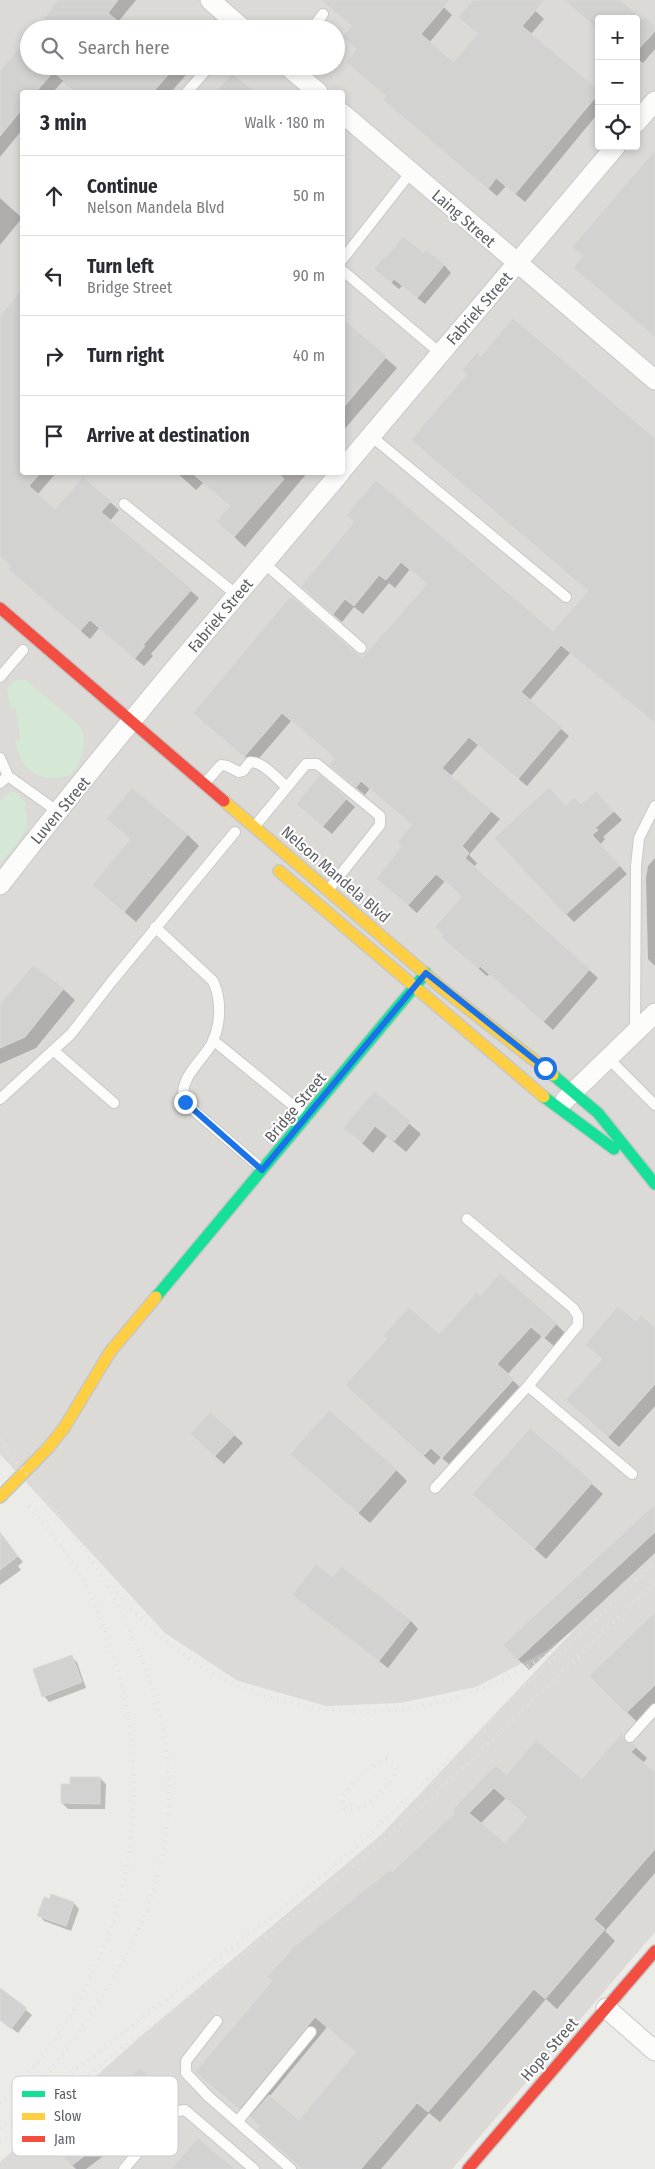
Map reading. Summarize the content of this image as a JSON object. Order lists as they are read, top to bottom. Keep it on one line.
{"streets":{"street":["Laing Street","Fabriek Street","Luven Street","Nelson Mandela Blvd","Bridge Street","Hope Street"]},"crossings":[["Laing Street","Fabriek Street"],["Fabriek Street","Luven Street"],["Fabriek Street","Nelson Mandela Blvd"],["Luven Street","Nelson Mandela Blvd"],["Nelson Mandela Blvd","Bridge Street"]],"legend":["Fast","Slow","Jam"],"page":{"map_buttons":["+","−"],"search":"Search here","heading":["3 min","Walk · 180 m"],"list":[["Continue","Nelson Mandela Blvd","50 m"],["Turn left","Bridge Street","90 m"],["Turn right","40 m"],"Arrive at destination"]}}
